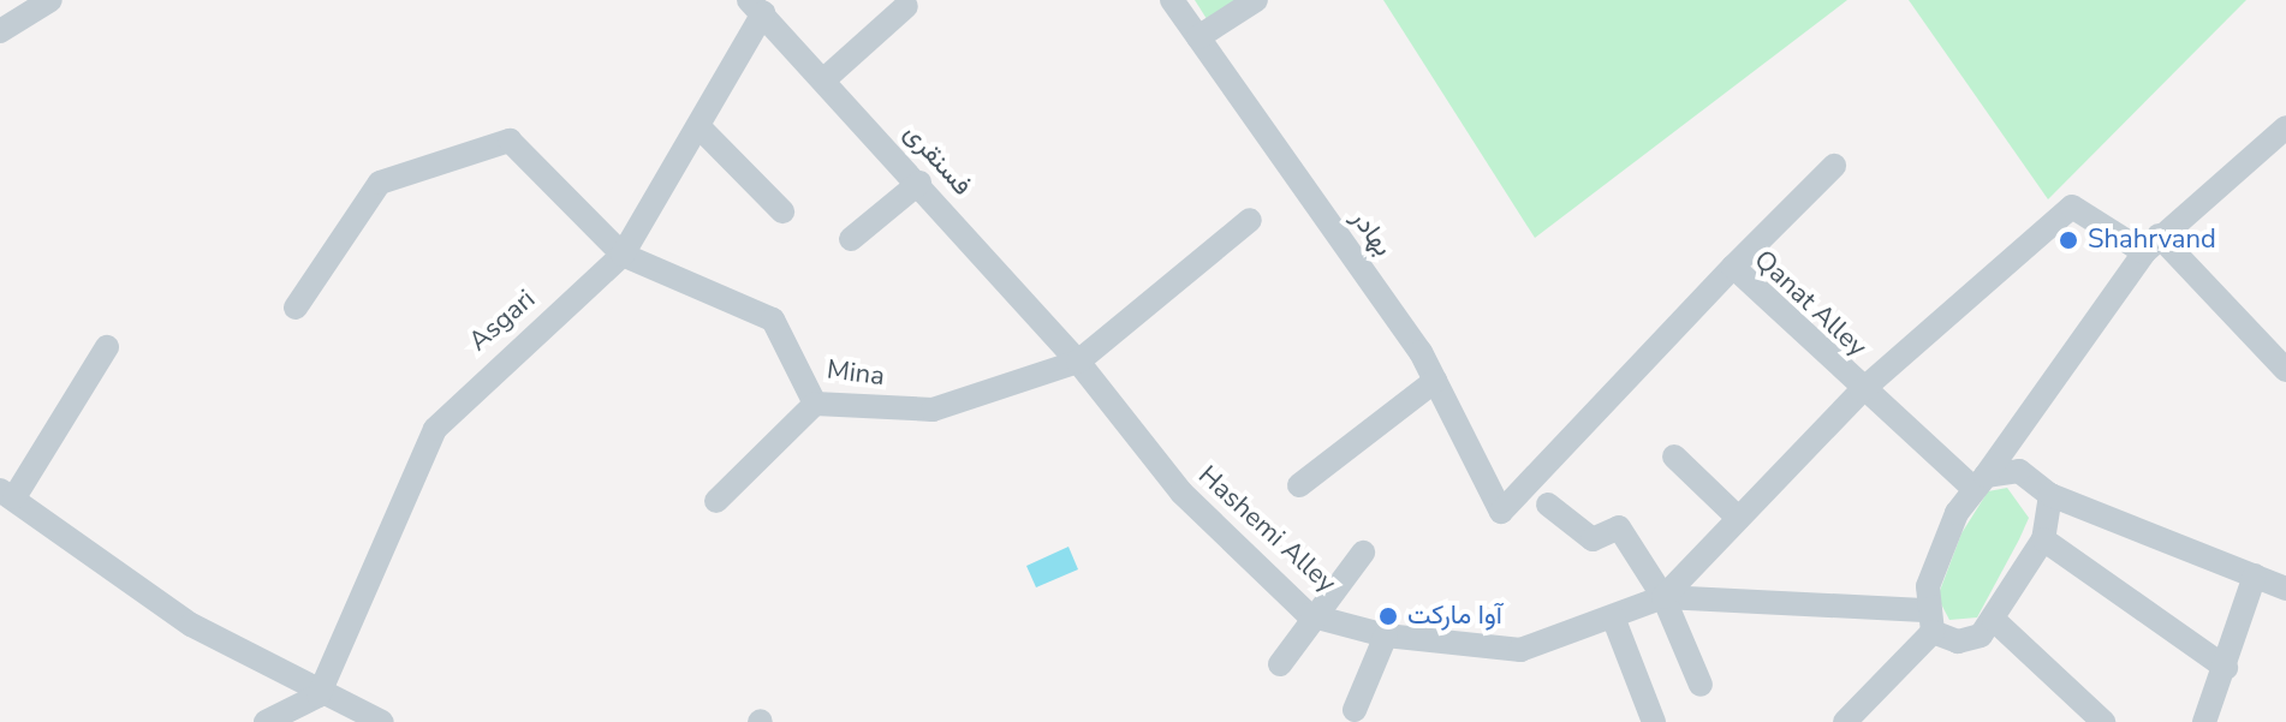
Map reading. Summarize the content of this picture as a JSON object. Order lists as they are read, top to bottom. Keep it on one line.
{"streets":{"street":["فسنقری","بهادر","Qanat Alley","Asgari","Mina","Hashemi Alley"]},"crossings":[["فسنقری","Asgari"],["فسنقری","Mina"],["فسنقری","Hashemi Alley"],["بهادر","Qanat Alley"],["Asgari","Mina"],["Mina","Hashemi Alley"]],"places":["Shahrvand","آوا مارکت"]}
